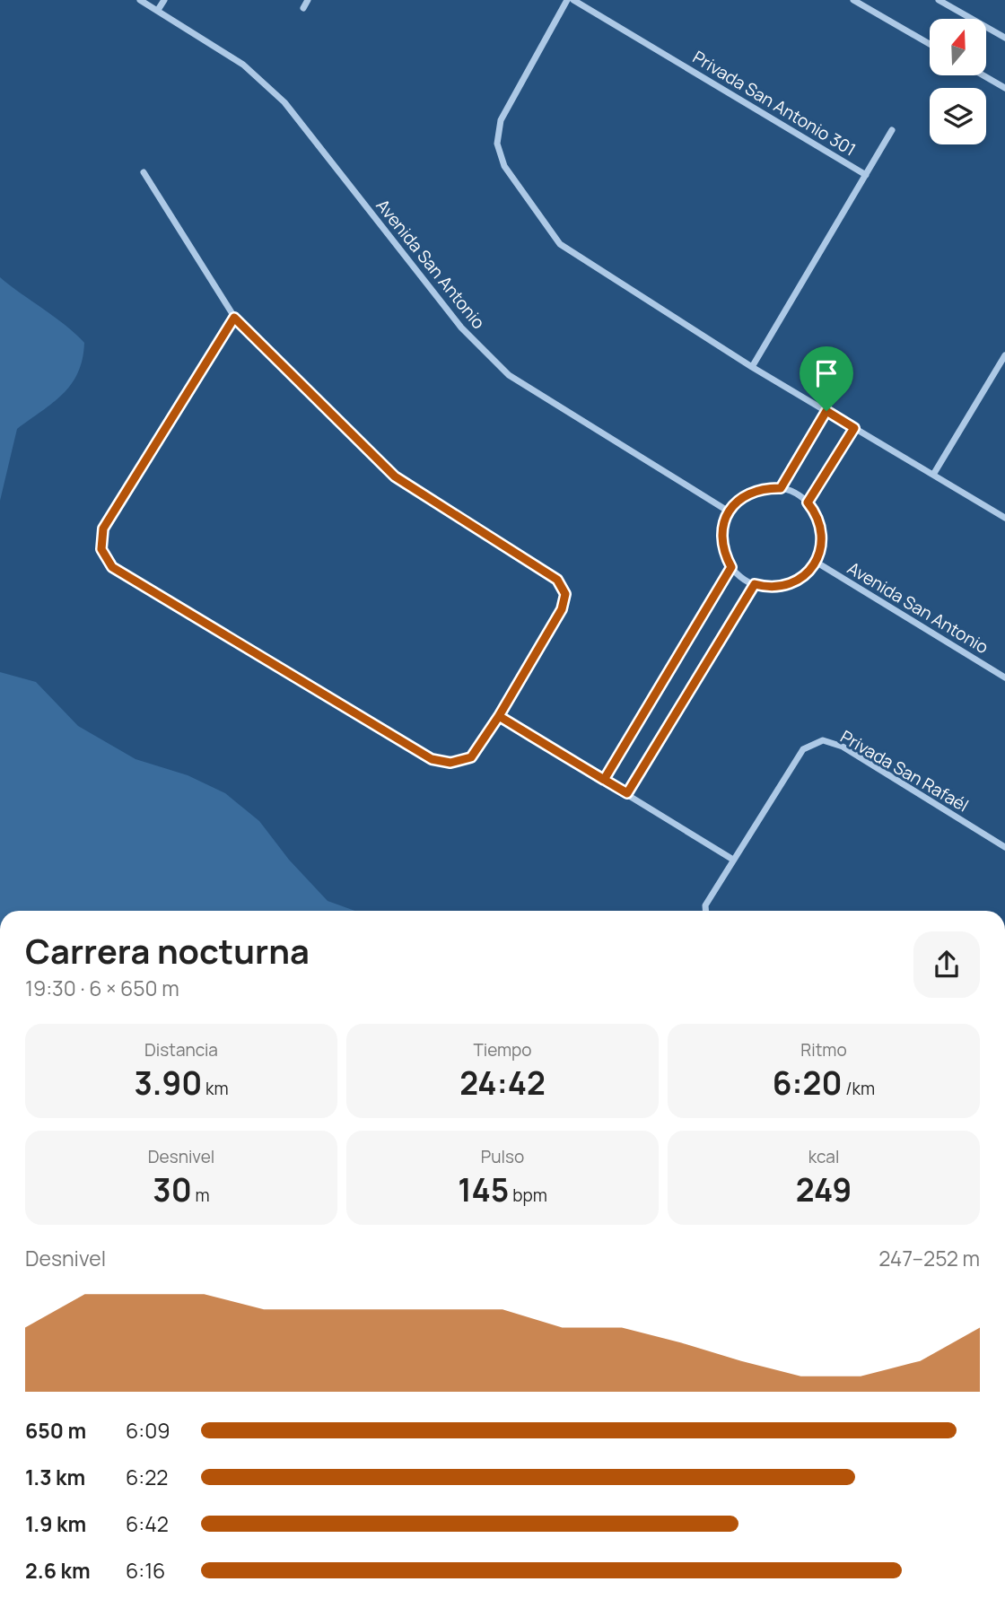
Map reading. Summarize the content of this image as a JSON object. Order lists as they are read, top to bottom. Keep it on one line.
{"streets":{"street":["Privada San Antonio 301","Avenida San Antonio","Privada San Rafaél"]},"north":"top","page":{"heading":["Carrera nocturna","19:30 · 6 × 650 m"],"stats":[["Distancia","3.90 km"],["Tiempo","24:42"],["Ritmo","6:20 /km"],["Desnivel","30 m"],["Pulso","145 bpm"],["kcal","249"]],"chart":["Desnivel","247–252 m"],"list":[{"name":"650 m","note":"6:09"},{"name":"1.3 km","note":"6:22"},{"name":"1.9 km","note":"6:42"},{"name":"2.6 km","note":"6:16"}]}}
